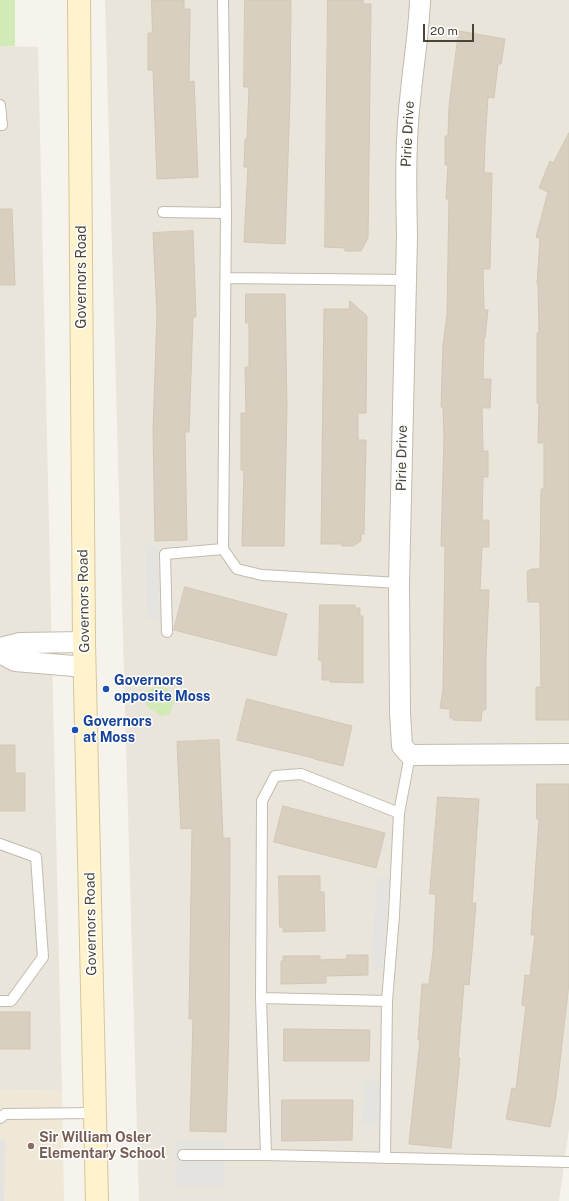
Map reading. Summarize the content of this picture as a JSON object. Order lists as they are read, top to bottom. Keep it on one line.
{"streets":{"main road":["Governors Road"],"street":["Pirie Drive"]},"places":["Governors opposite Moss","Governors at Moss","Sir William Osler Elementary School"],"scale_bar":"20 m"}
